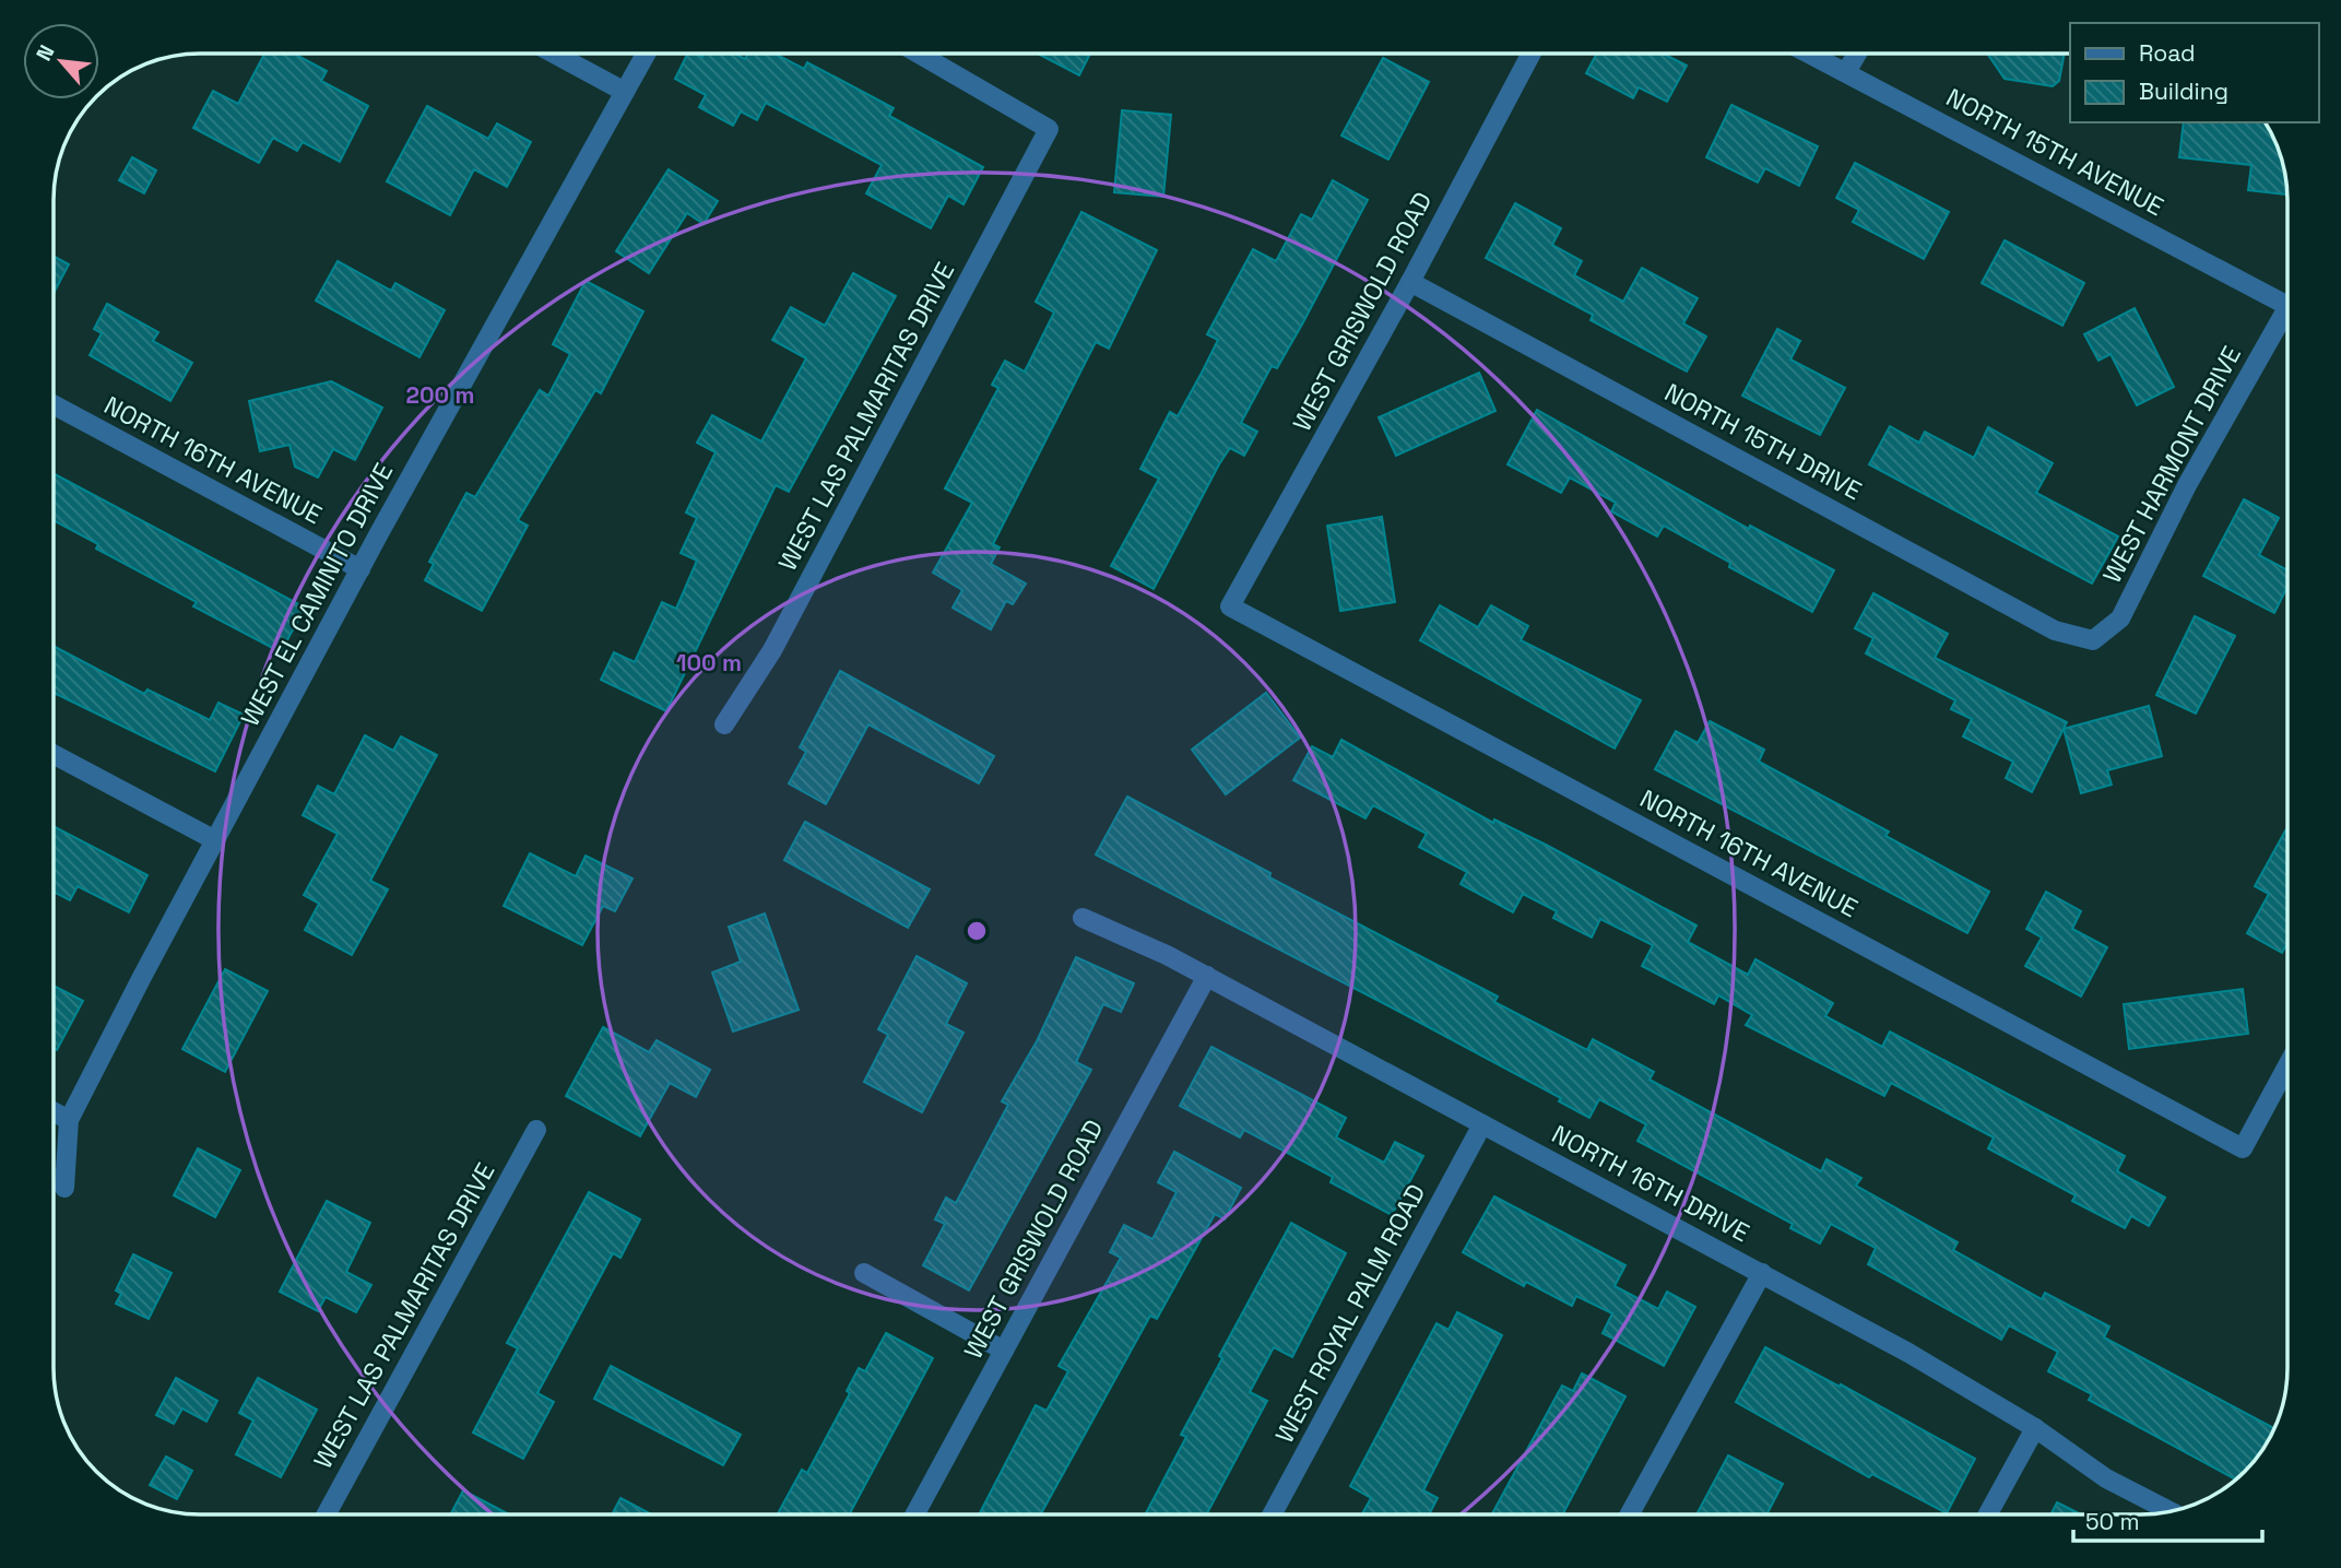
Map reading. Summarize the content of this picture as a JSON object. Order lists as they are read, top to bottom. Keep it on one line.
{"streets":{"street":["NORTH 15TH AVENUE","WEST GRISWOLD ROAD","WEST LAS PALMARITAS DRIVE","NORTH 15TH DRIVE","NORTH 16TH AVENUE","WEST HARMONT DRIVE","WEST EL CAMINITO DRIVE","NORTH 16TH DRIVE","WEST ROYAL PALM ROAD"]},"crossings":[["WEST GRISWOLD ROAD","NORTH 15TH DRIVE"],["WEST GRISWOLD ROAD","NORTH 16TH AVENUE"],["WEST GRISWOLD ROAD","NORTH 16TH DRIVE"],["NORTH 15TH DRIVE","WEST HARMONT DRIVE"],["NORTH 16TH AVENUE","WEST EL CAMINITO DRIVE"],["NORTH 16TH DRIVE","WEST ROYAL PALM ROAD"]],"legend":["Road","Building"],"scale_bar":"50 m","north":"top left","rings":["200 m","100 m"]}
